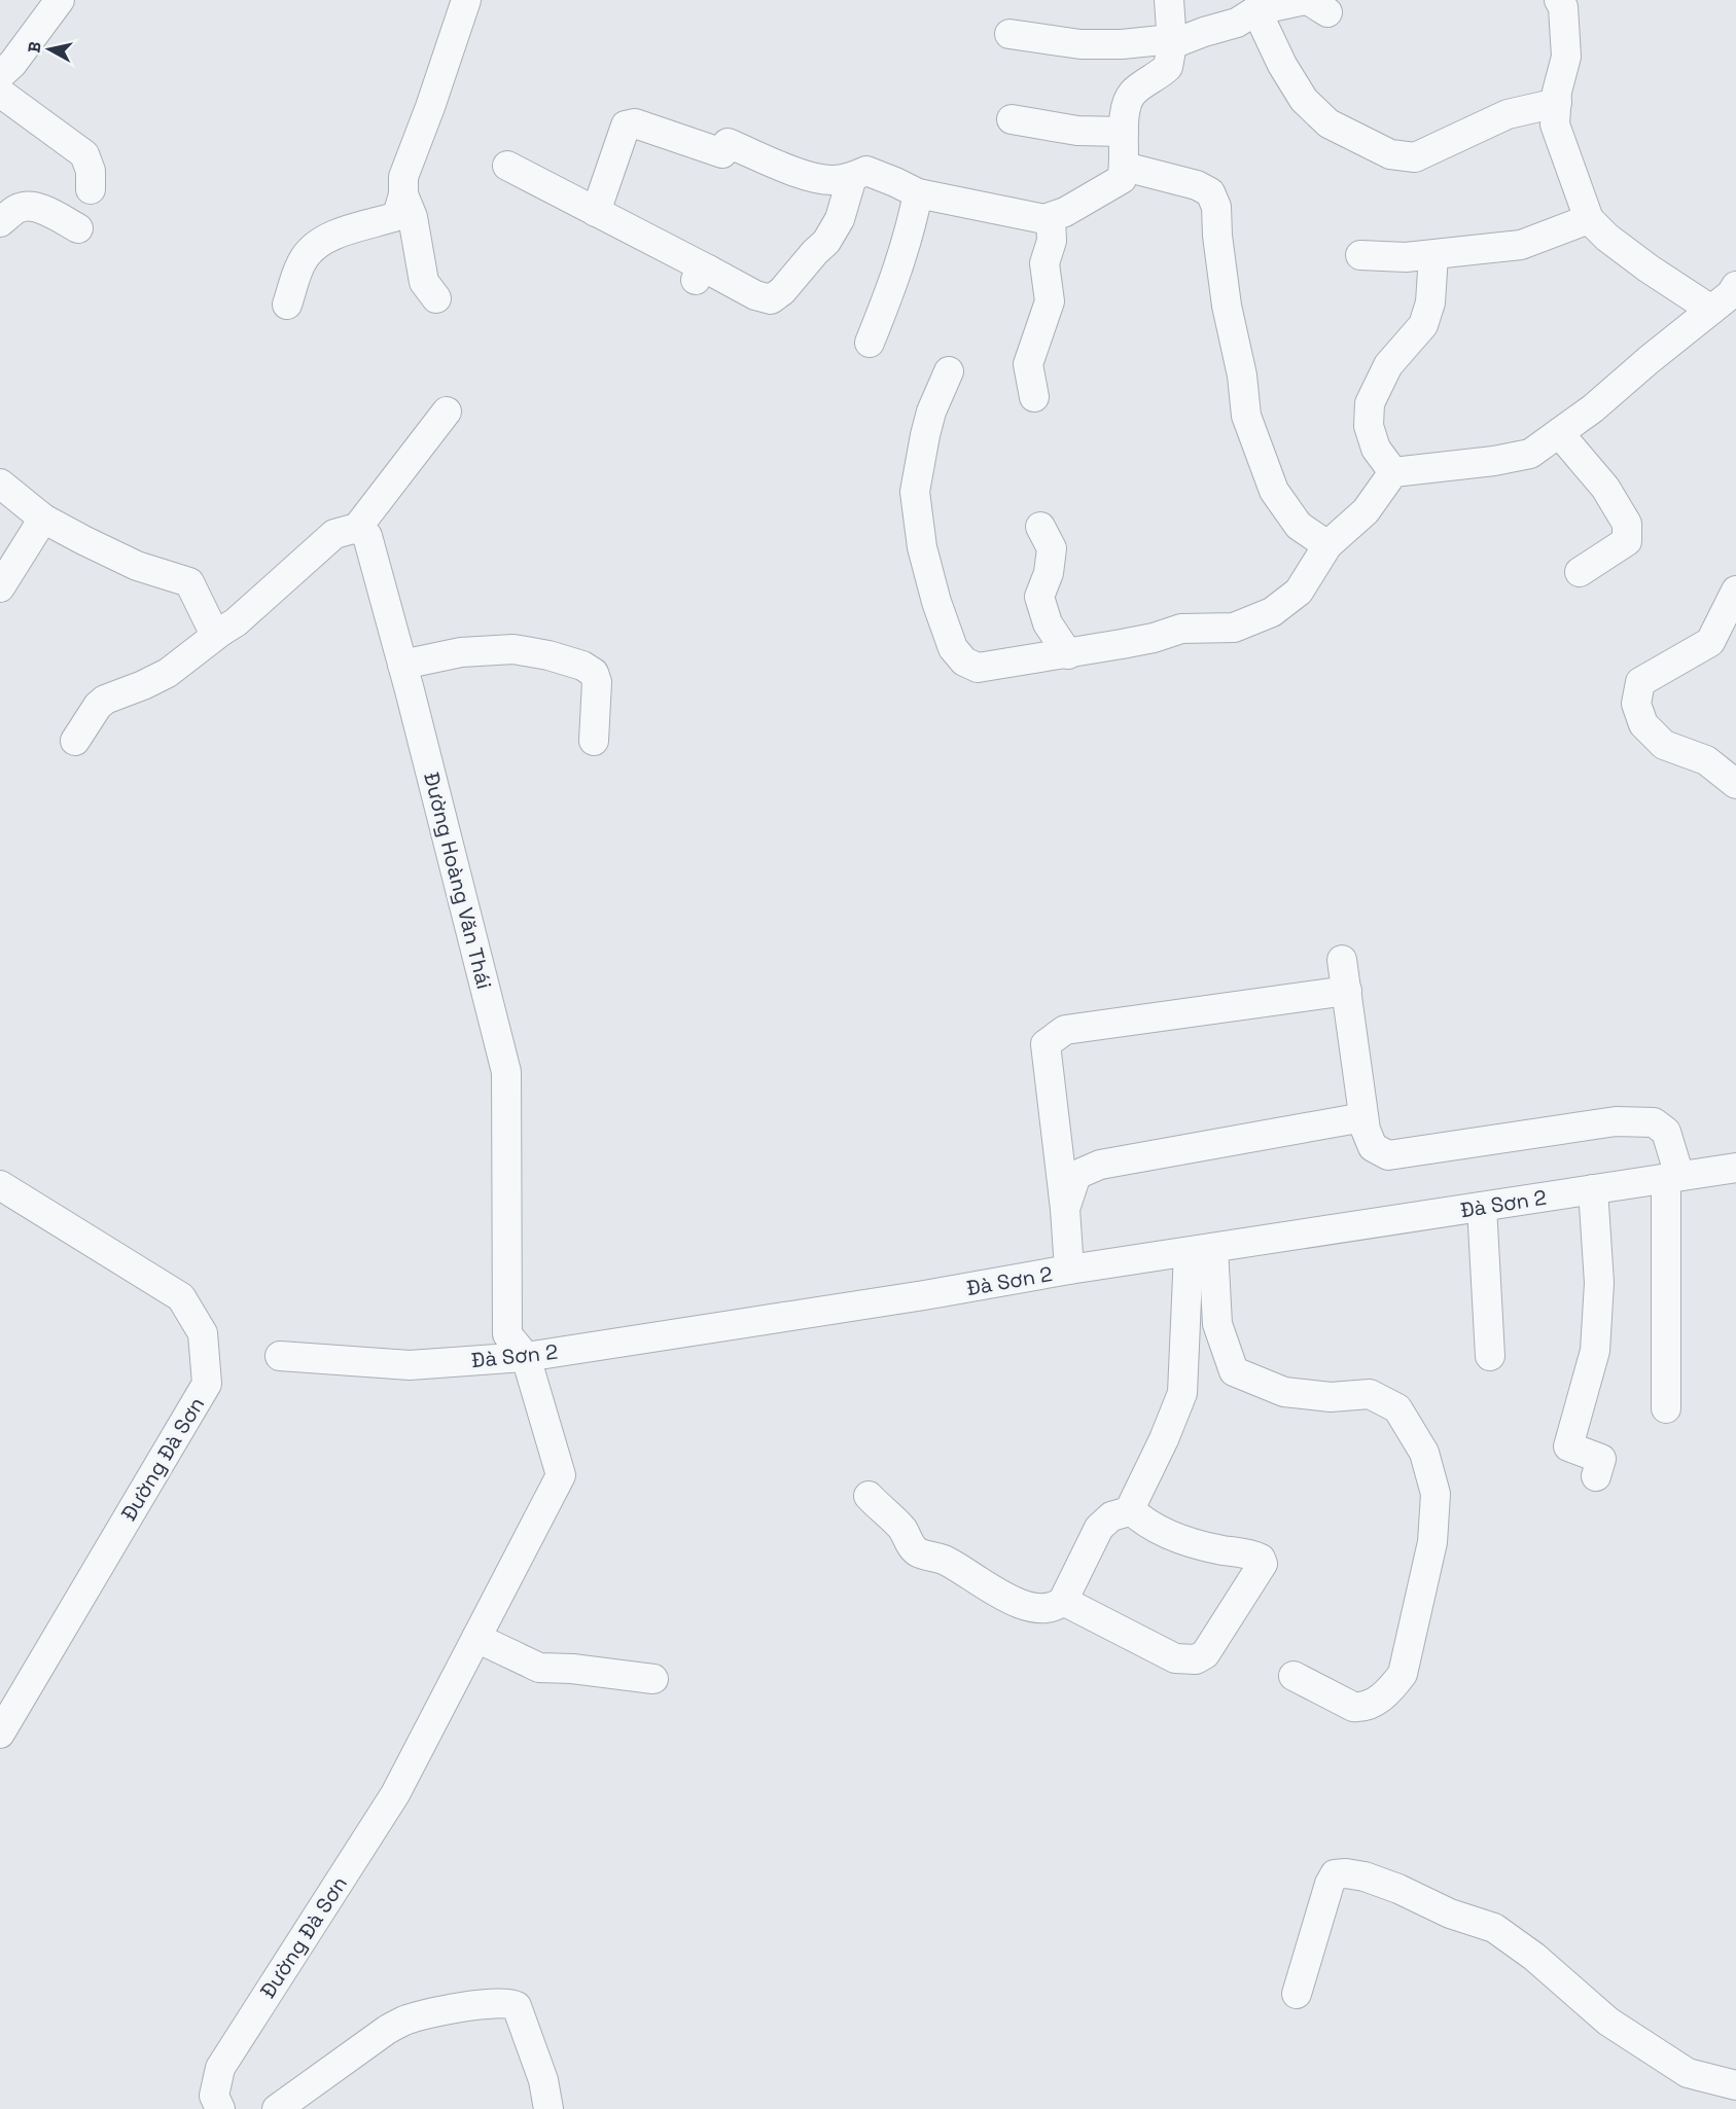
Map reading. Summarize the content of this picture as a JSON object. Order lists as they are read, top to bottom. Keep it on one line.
{"streets":{"street":["Đường Hoàng Văn Thái","Đà Sơn 2","Đường Đà Sơn"]},"crossings":[["Đường Hoàng Văn Thái","Đà Sơn 2"],["Đường Hoàng Văn Thái","Đường Đà Sơn"],["Đà Sơn 2","Đường Đà Sơn"]],"north":"left"}
